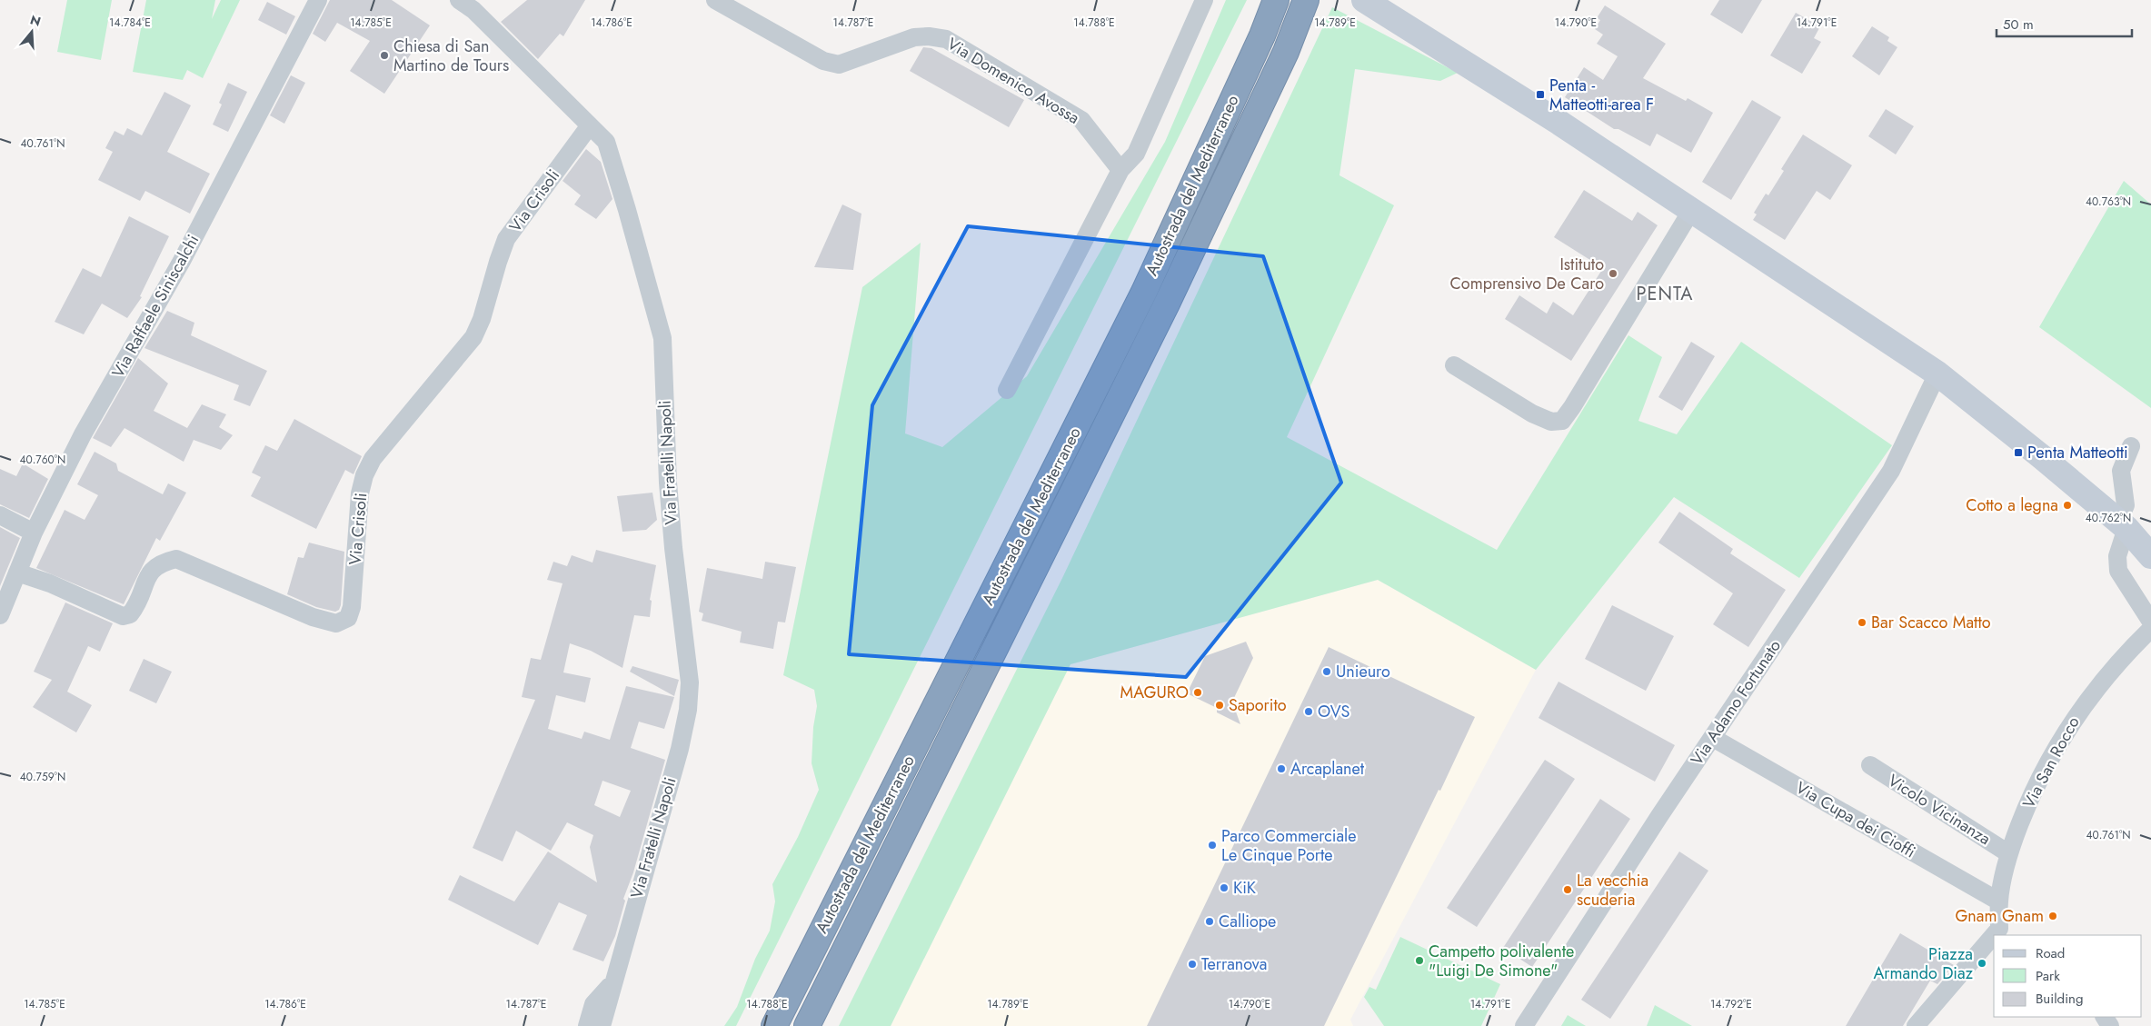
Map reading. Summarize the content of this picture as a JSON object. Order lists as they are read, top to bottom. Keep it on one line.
{"streets":{"highway":["Autostrada del Mediterraneo"],"street":["Via Domenico Avossa","Via Crisoli","Via Raffaele Siniscalchi","Via Fratelli Napoli","Via Adamo Fortunato","Via San Rocco","Vicolo Vicinanza","Via Cupa dei Cioffi"]},"crossings":[["Via Crisoli","Via Raffaele Siniscalchi"],["Via Crisoli","Via Fratelli Napoli"],["Via Adamo Fortunato","Via Cupa dei Cioffi"],["Via San Rocco","Vicolo Vicinanza"],["Via San Rocco","Via Cupa dei Cioffi"]],"districts":["PENTA"],"places":{"other":["Chiesa di San Martino de Tours","Istituto Comprensivo De Caro","Cotto a legna","Bar Scacco Matto","Unieuro","MAGURO","Saporito","OVS","Arcaplanet","Parco Commerciale Le Cinque Porte","KiK","La vecchia scuderia","Gnam Gnam","Calliope","Campetto polivalente \"Luigi De Simone\"","Piazza Armando Diaz","Terranova"],"transit":["Penta - Matteotti-area F","Penta Matteotti"]},"legend":["Road","Park","Building"],"scale_bar":"50 m","north":"top","coordinates":["14.784°E","14.785°E","14.786°E","14.787°E","14.788°E","14.789°E","14.790°E","14.791°E","40.761°N","40.763°N","40.760°N","40.762°N","40.759°N","14.792°E"]}
